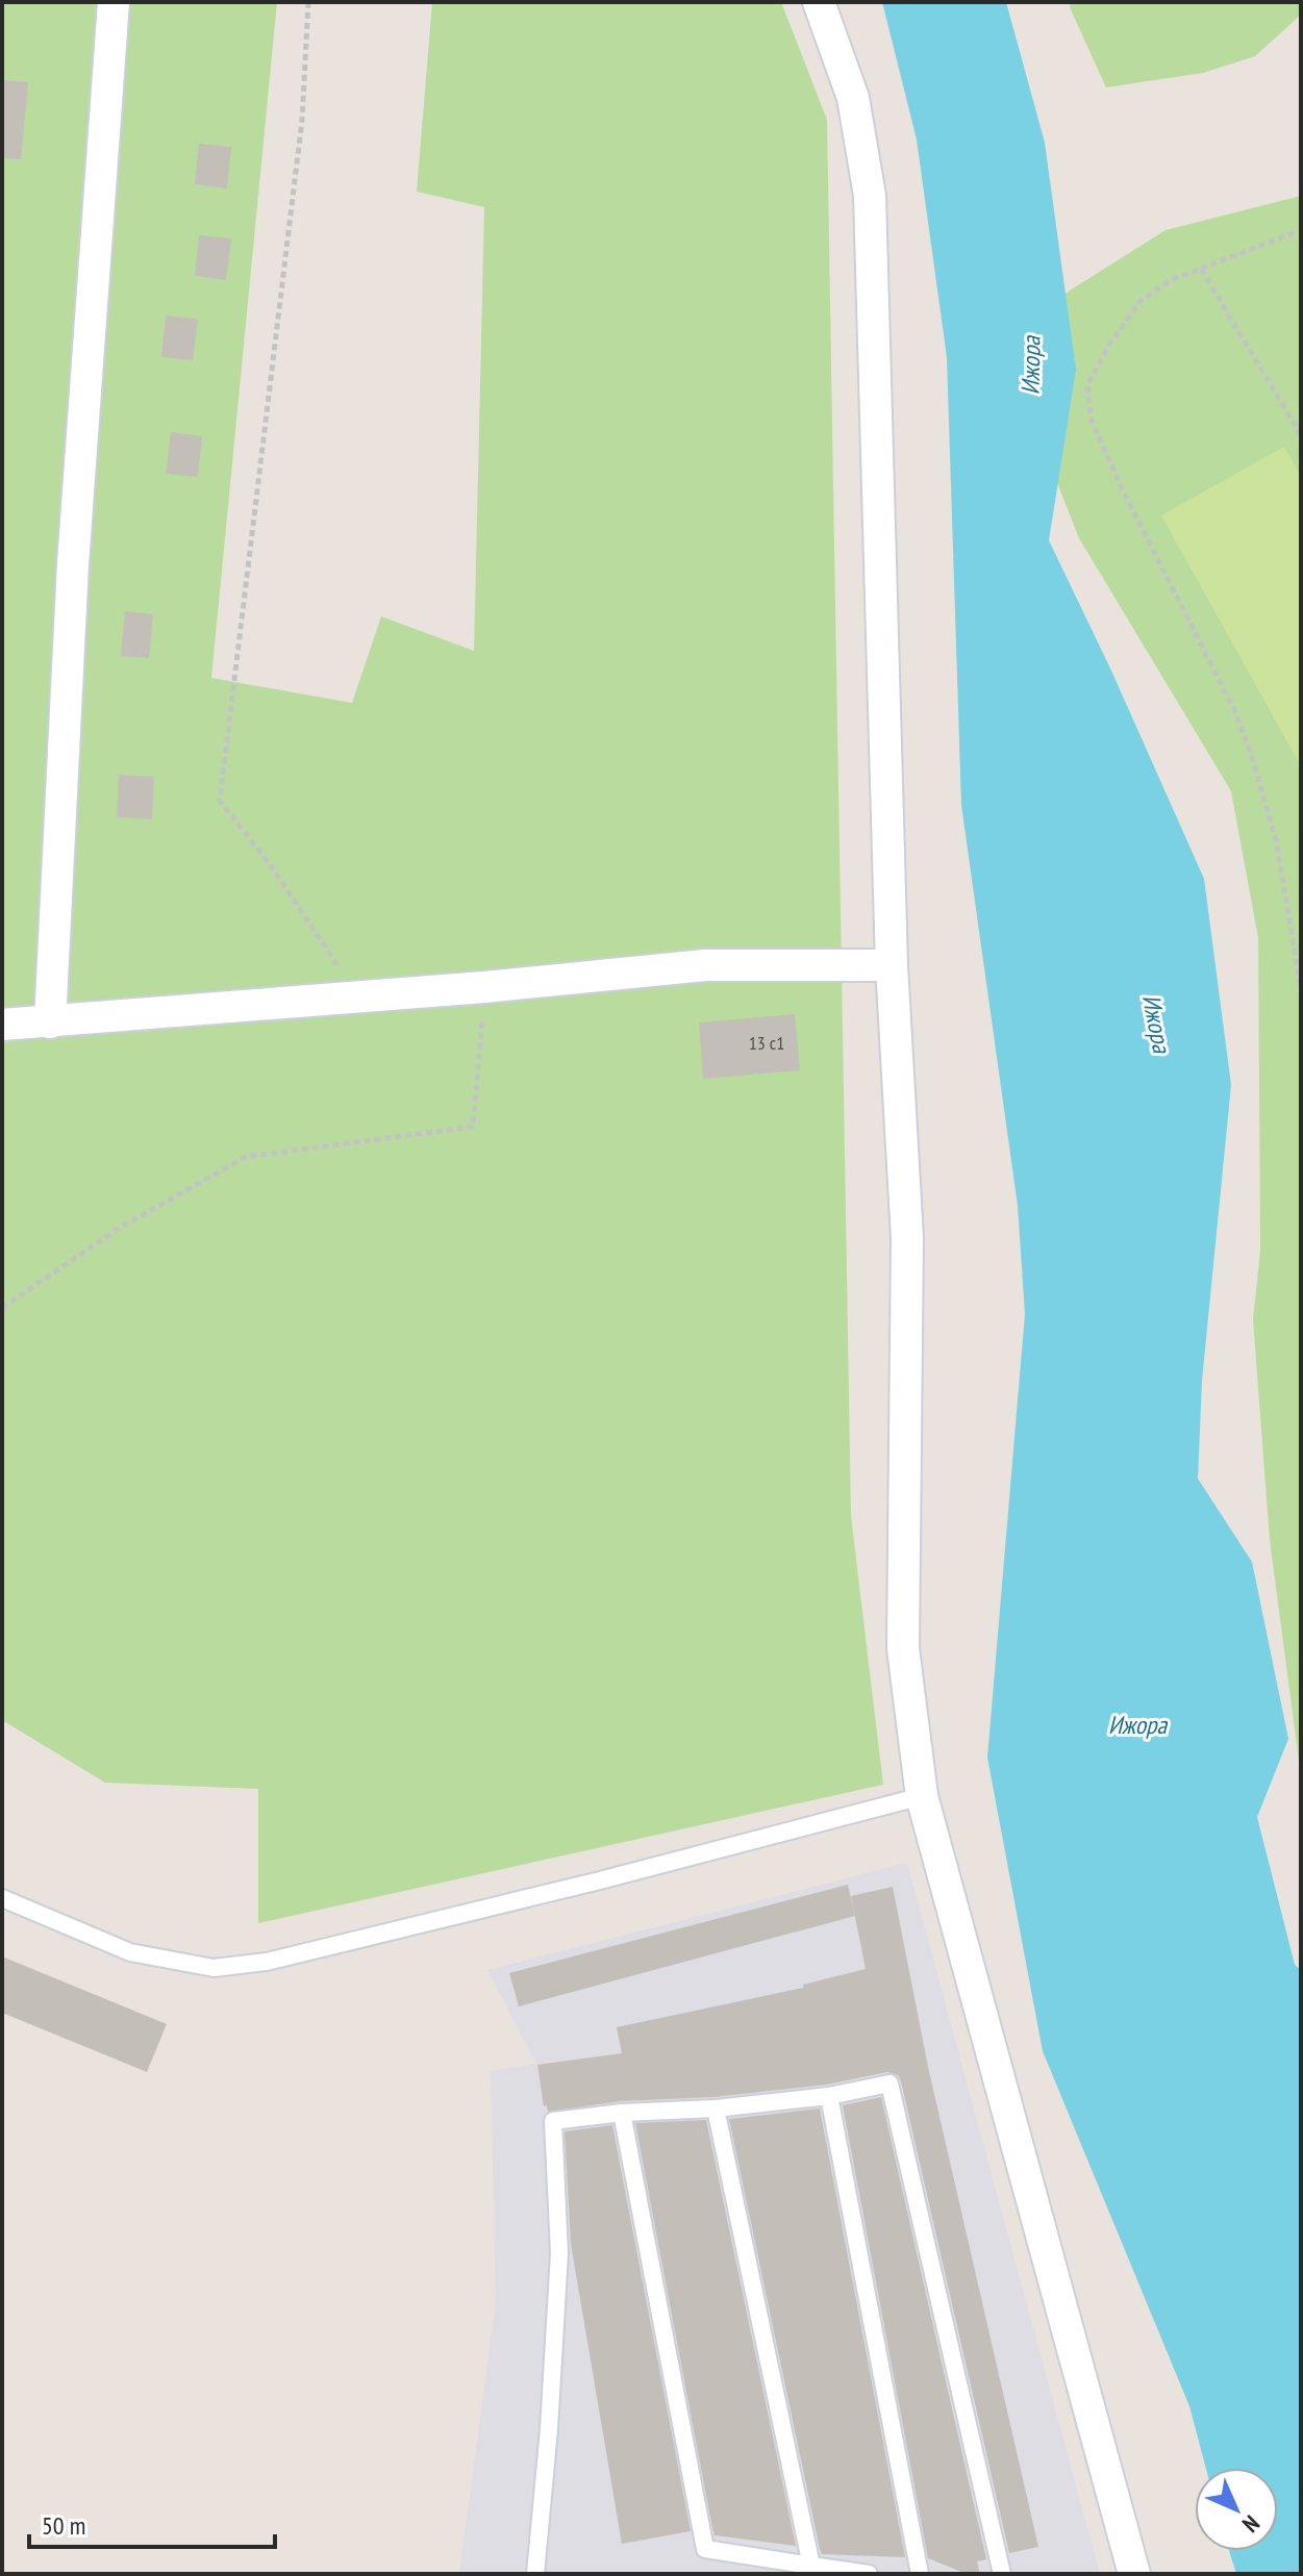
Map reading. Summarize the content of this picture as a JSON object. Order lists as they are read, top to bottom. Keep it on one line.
{"water":["Ижора"],"house_numbers":["13 с1"],"scale_bar":"50 m","north":"bottom right"}
